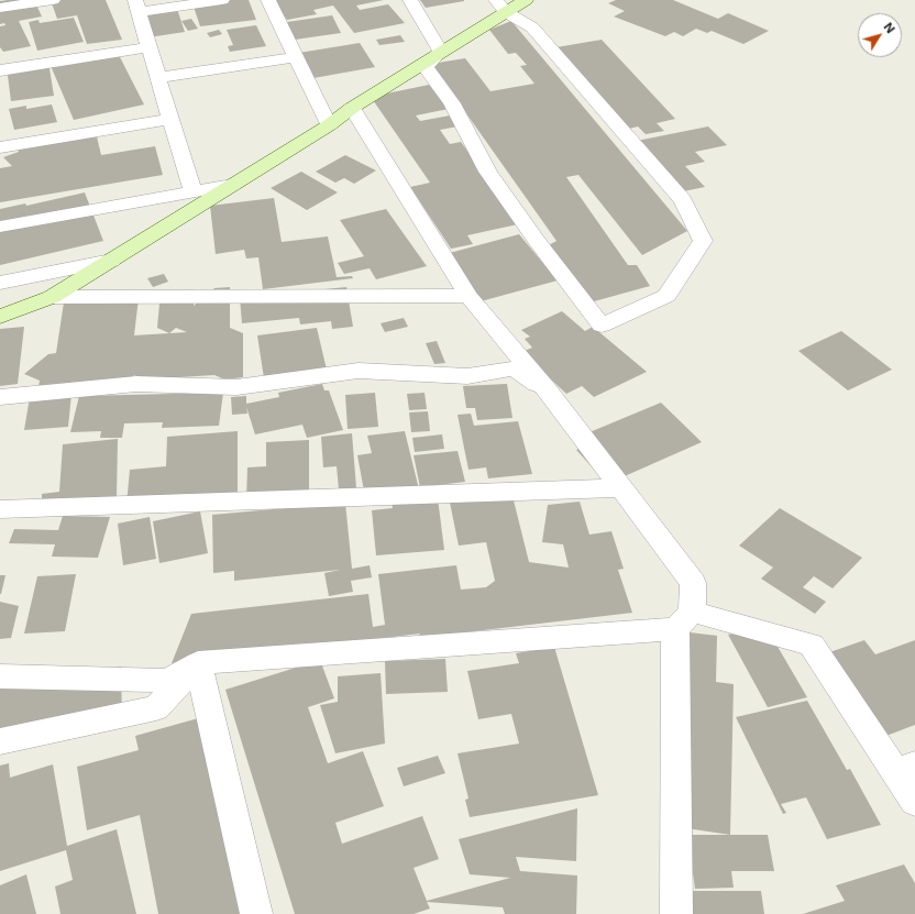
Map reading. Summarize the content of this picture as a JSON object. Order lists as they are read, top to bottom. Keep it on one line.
{"north":"top right"}
